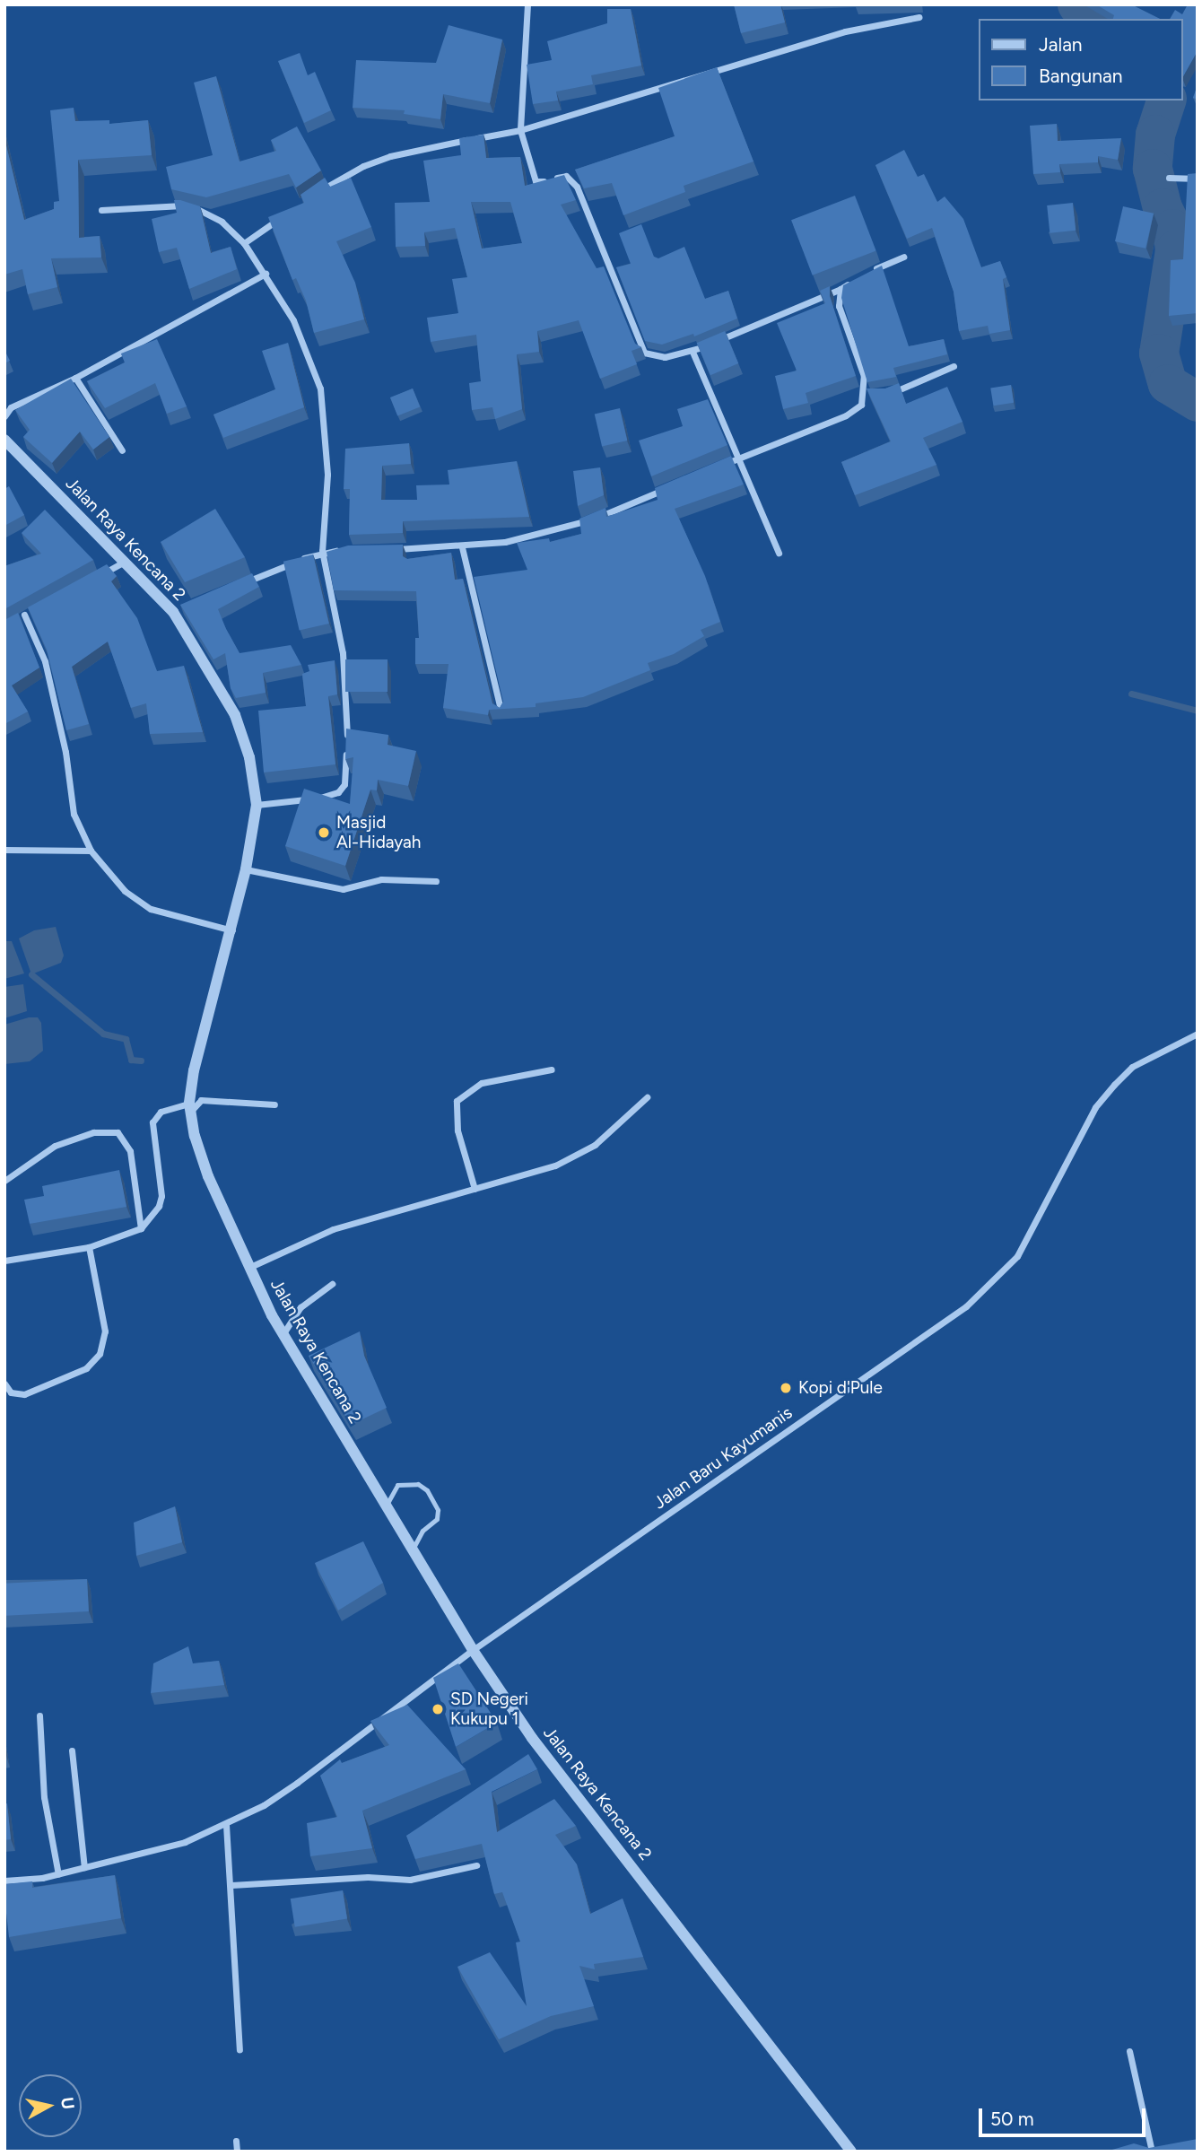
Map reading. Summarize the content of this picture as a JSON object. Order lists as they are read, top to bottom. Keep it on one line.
{"streets":{"street":["Jalan Raya Kencana 2","Jalan Baru Kayumanis"]},"crossings":[["Jalan Raya Kencana 2","Jalan Baru Kayumanis"]],"places":["Masjid Al-Hidayah","Kopi d'Pule","SD Negeri Kukupu 1"],"legend":["Jalan","Bangunan"],"scale_bar":"50 m","north":"right"}
